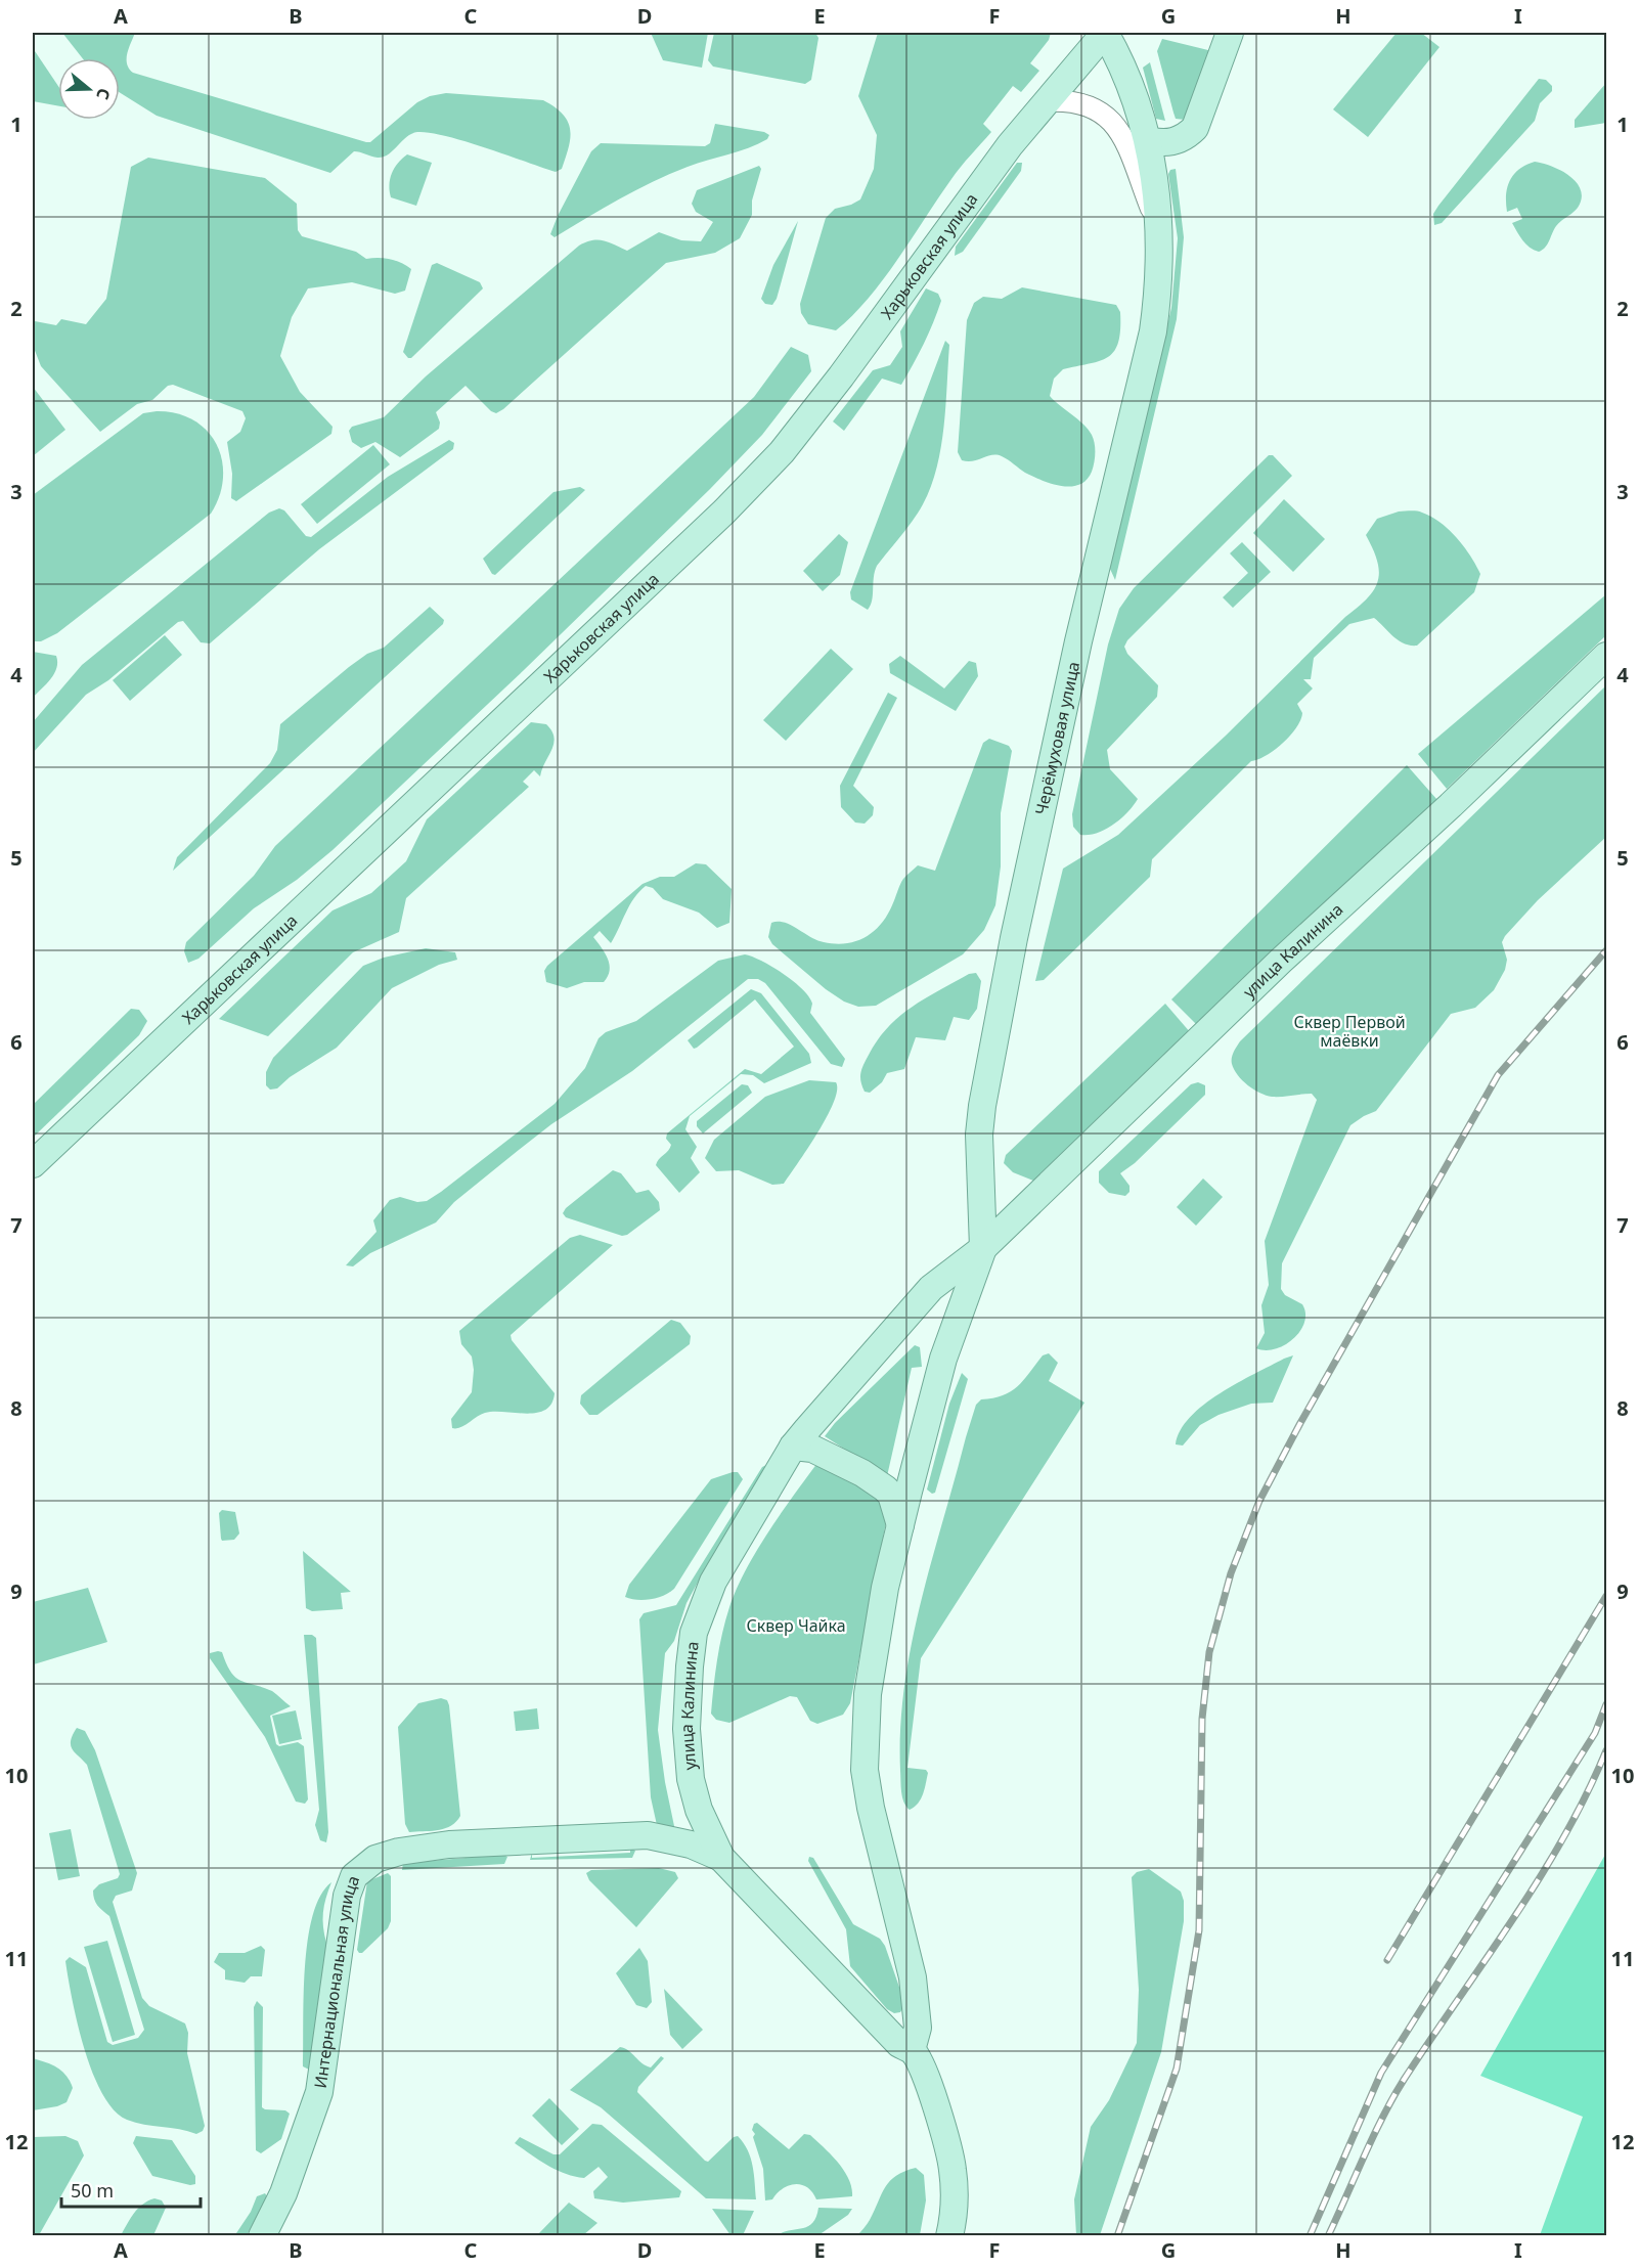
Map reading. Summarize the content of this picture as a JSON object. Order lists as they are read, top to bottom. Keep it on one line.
{"streets":{"main road":["Харьковская улица","Черёмуховая улица","улица Калинина","Интернациональная улица"]},"crossings":[["Харьковская улица","Черёмуховая улица"],["Черёмуховая улица","улица Калинина"],["улица Калинина","Интернациональная улица"]],"parks":["Сквер Первой маёвки","Сквер Чайка"],"scale_bar":"50 m","north":"right","grid":{"columns":["A","B","C","D","E","F","G","H","I"],"rows":["1","2","3","4","5","6","7","8","9","10","11","12"]}}
